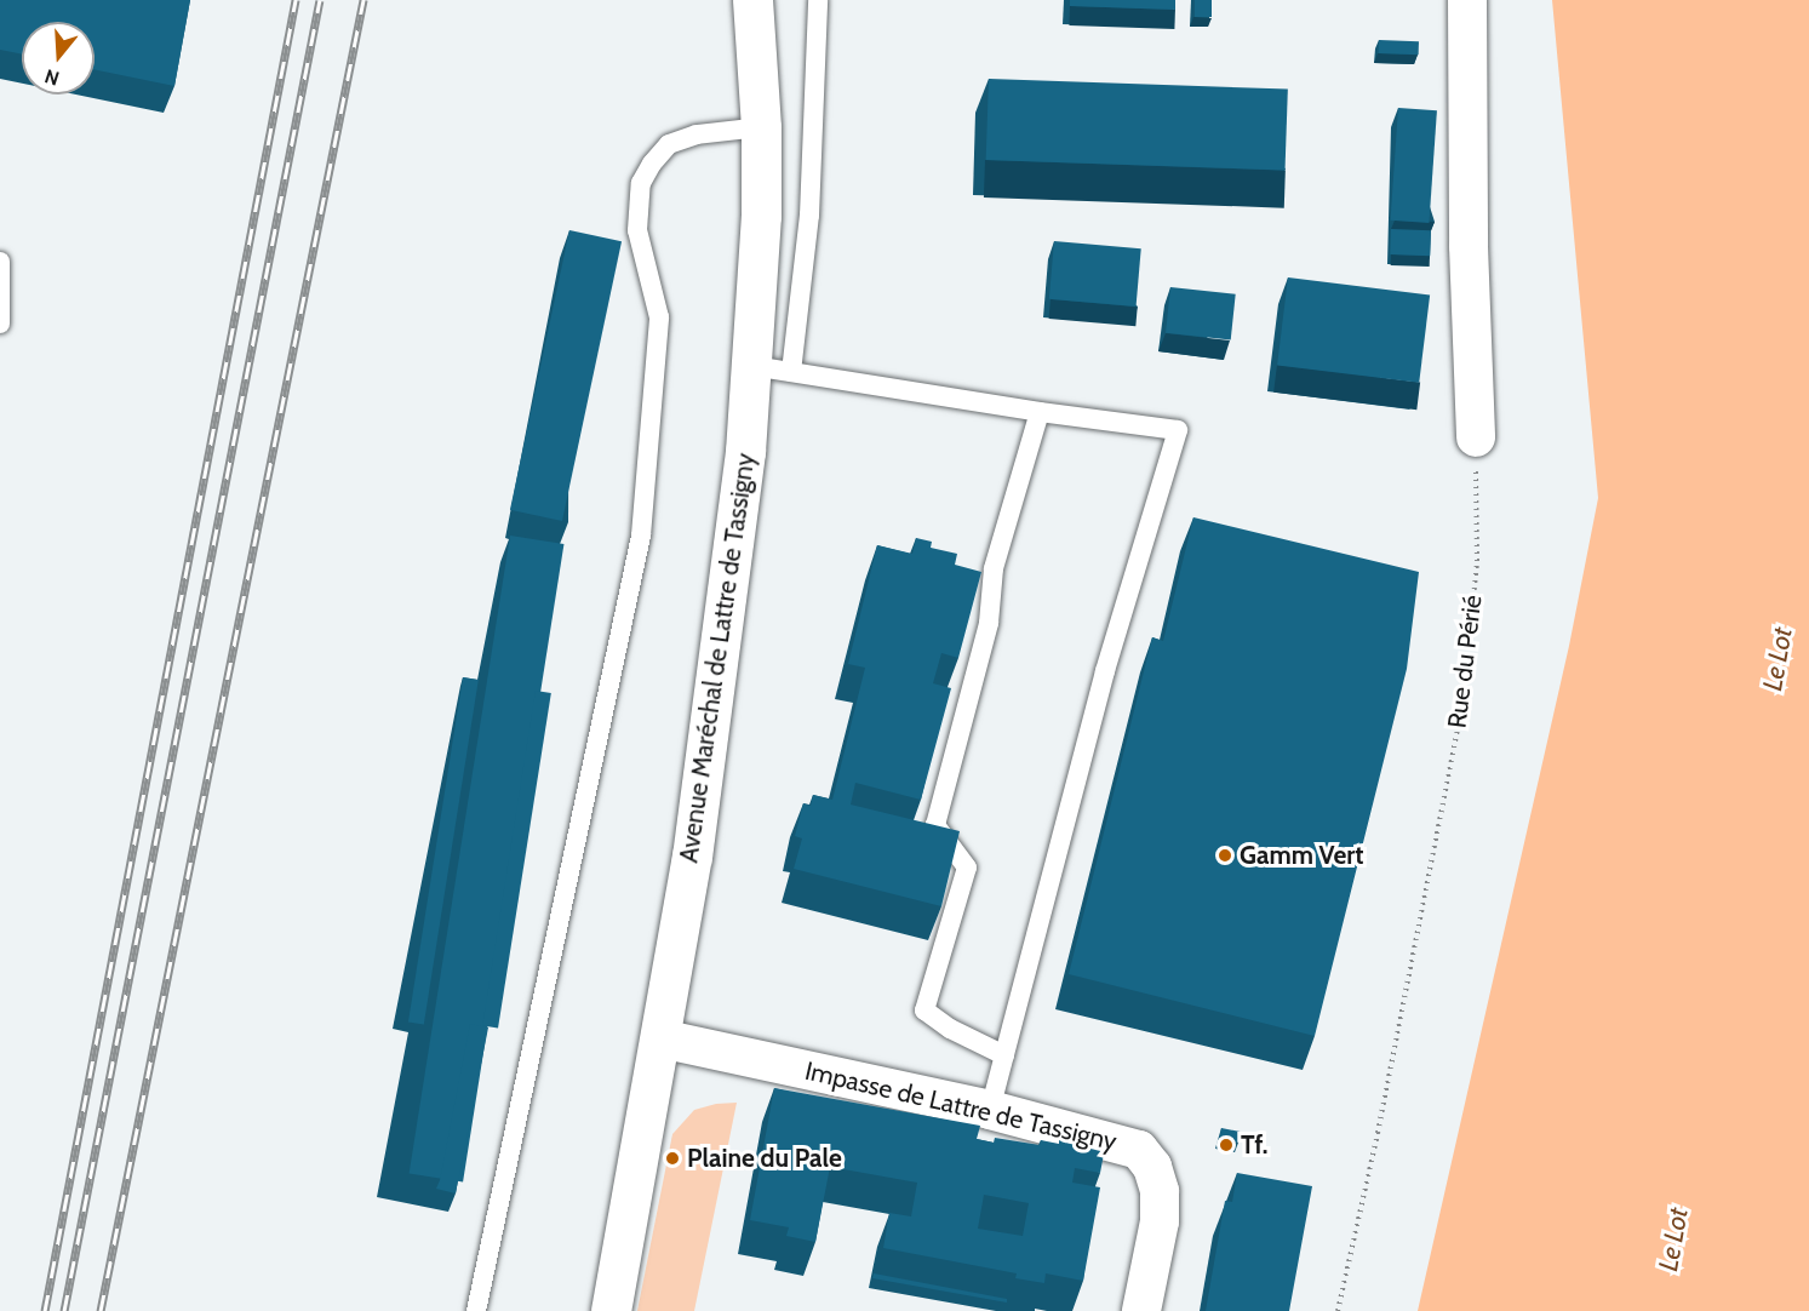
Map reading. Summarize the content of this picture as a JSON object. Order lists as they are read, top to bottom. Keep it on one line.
{"streets":{"street":["Avenue Maréchal de Lattre de Tassigny","Impasse de Lattre de Tassigny"],"path":["Rue du Périé"]},"crossings":[["Avenue Maréchal de Lattre de Tassigny","Impasse de Lattre de Tassigny"]],"water":["Le Lot"],"places":["Gamm Vert","Tf.","Plaine du Pale"],"north":"bottom"}
